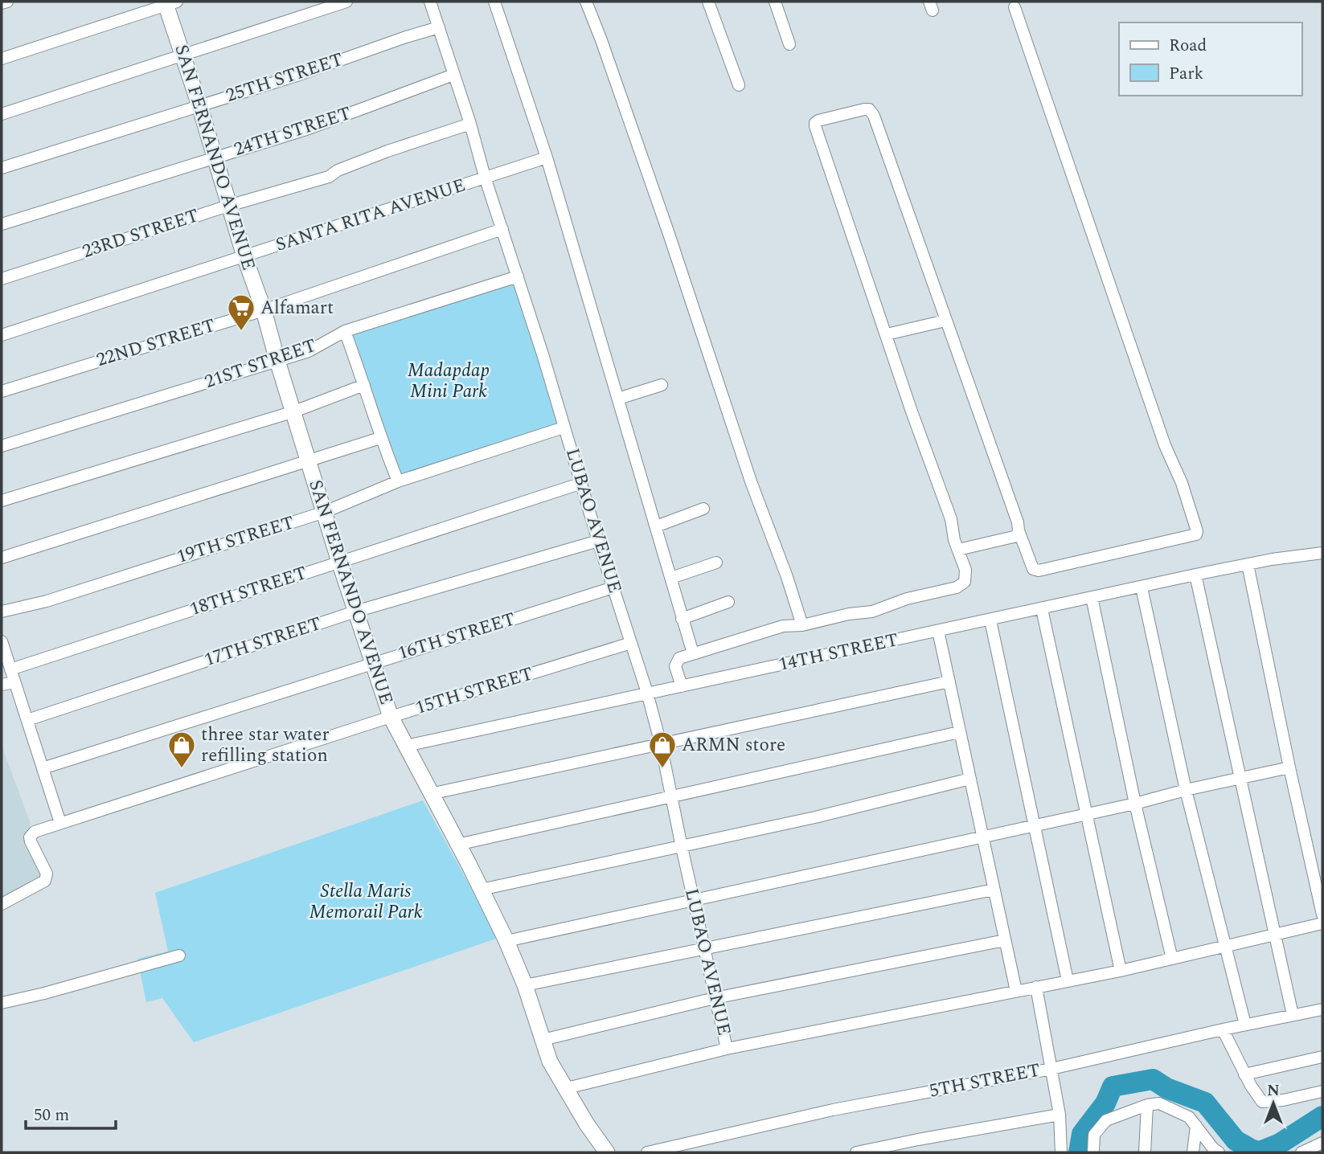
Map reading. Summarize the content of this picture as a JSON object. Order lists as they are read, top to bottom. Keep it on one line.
{"streets":{"main road":["SAN FERNANDO AVENUE"],"street":["25TH STREET","24TH STREET","SANTA RITA AVENUE","23RD STREET","22ND STREET","21ST STREET","LUBAO AVENUE","19TH STREET","18TH STREET","16TH STREET","17TH STREET","14TH STREET","15TH STREET","5TH STREET"]},"crossings":[["25TH STREET","SAN FERNANDO AVENUE"],["25TH STREET","LUBAO AVENUE"],["24TH STREET","SAN FERNANDO AVENUE"],["24TH STREET","LUBAO AVENUE"],["SAN FERNANDO AVENUE","SANTA RITA AVENUE"],["SAN FERNANDO AVENUE","23RD STREET"],["SAN FERNANDO AVENUE","22ND STREET"],["SAN FERNANDO AVENUE","21ST STREET"],["SAN FERNANDO AVENUE","19TH STREET"],["SAN FERNANDO AVENUE","18TH STREET"],["SAN FERNANDO AVENUE","16TH STREET"],["SAN FERNANDO AVENUE","17TH STREET"],["SAN FERNANDO AVENUE","14TH STREET"],["SAN FERNANDO AVENUE","15TH STREET"],["SANTA RITA AVENUE","LUBAO AVENUE"],["23RD STREET","LUBAO AVENUE"],["22ND STREET","LUBAO AVENUE"],["21ST STREET","LUBAO AVENUE"],["LUBAO AVENUE","19TH STREET"],["LUBAO AVENUE","18TH STREET"],["LUBAO AVENUE","16TH STREET"],["LUBAO AVENUE","17TH STREET"],["LUBAO AVENUE","14TH STREET"],["LUBAO AVENUE","15TH STREET"]],"parks":["Madapdap Mini Park","Stella Maris Memorail Park"],"places":{"supermarket":["Alfamart"],"shop":["three star water refilling station","ARMN store"]},"legend":["Road","Park"],"scale_bar":"50 m","north":"top"}
